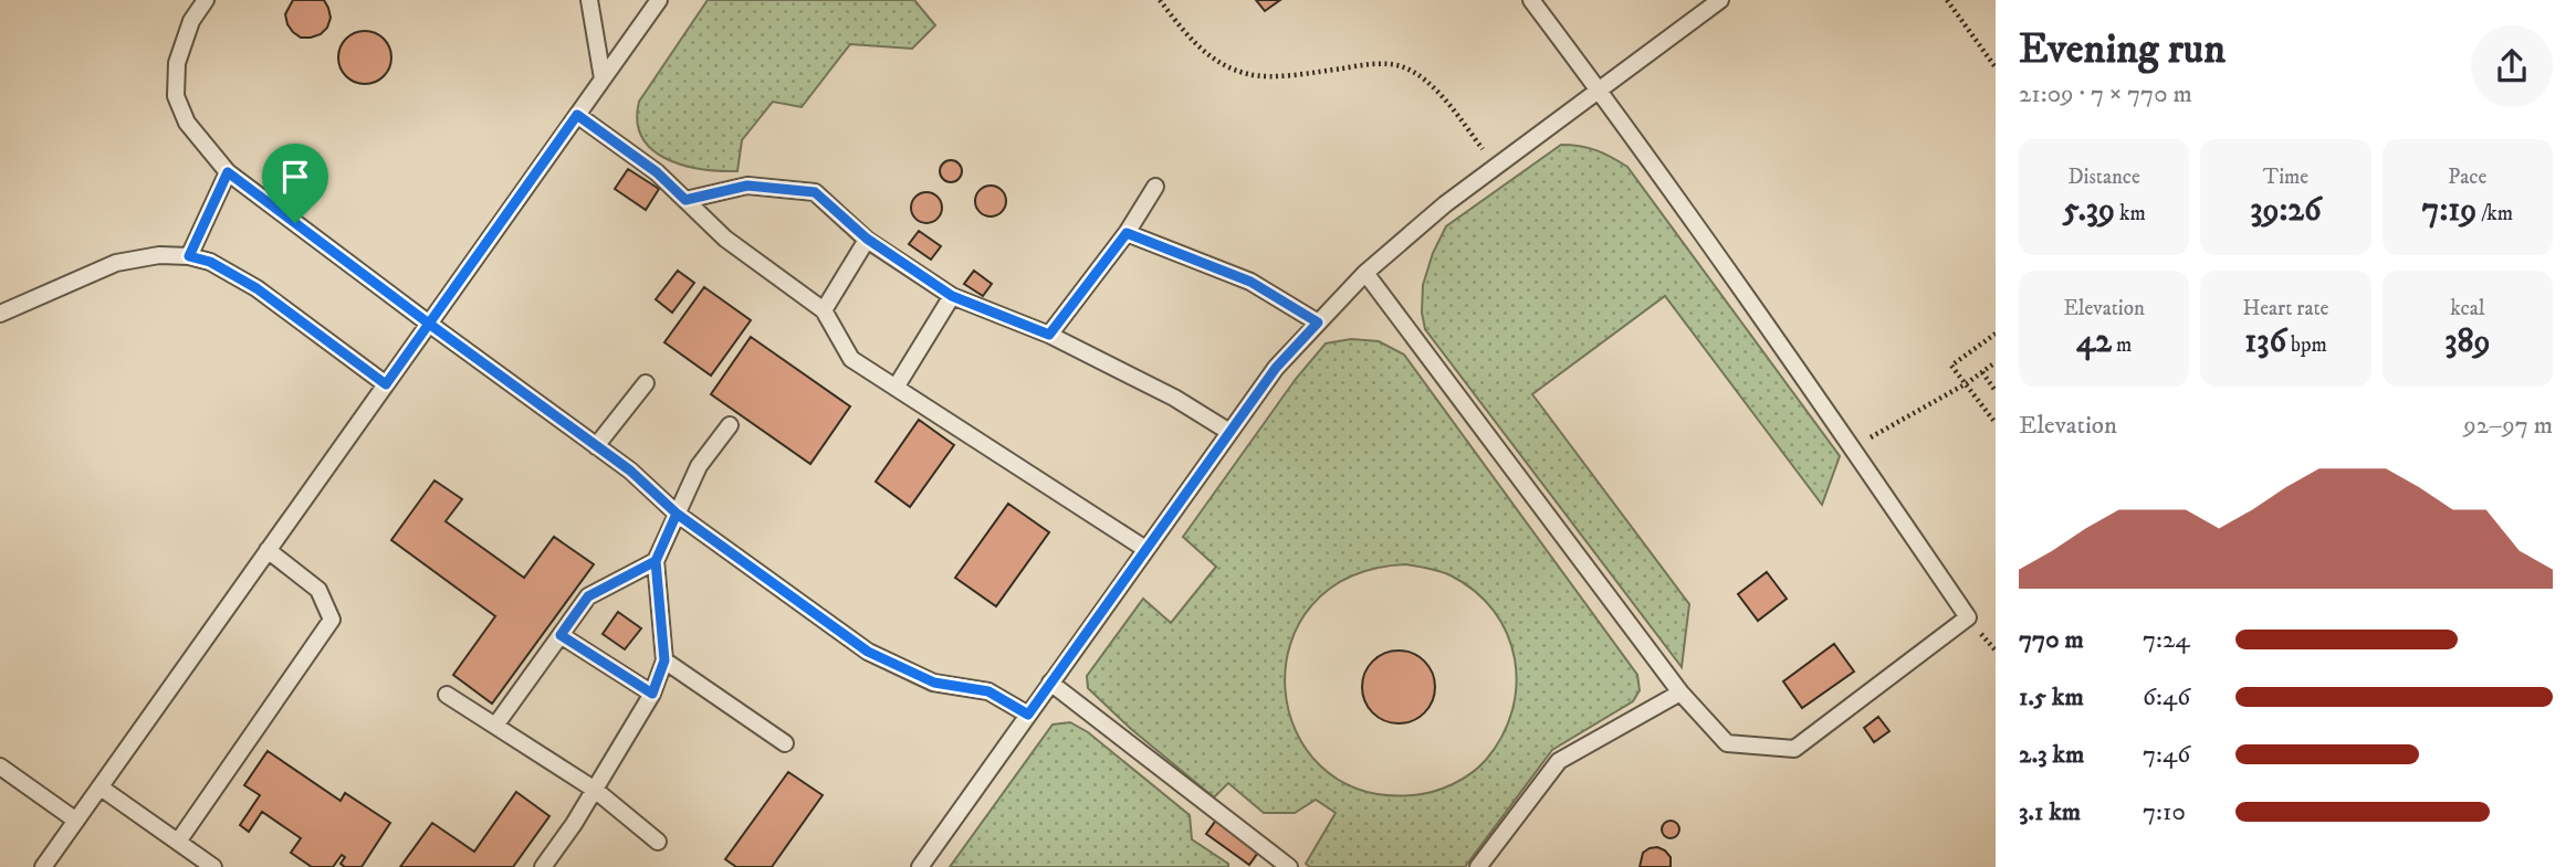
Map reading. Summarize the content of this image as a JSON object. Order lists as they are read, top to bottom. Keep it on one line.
{"page":{"heading":["Evening run","21:09 · 7 × 770 m"],"stats":[["Distance","5.39 km"],["Time","39:26"],["Pace","7:19 /km"],["Elevation","42 m"],["Heart rate","136 bpm"],["kcal","389"]],"chart":["Elevation","92–97 m"],"list":[{"name":"770 m","note":"7:24"},{"name":"1.5 km","note":"6:46"},{"name":"2.3 km","note":"7:46"},{"name":"3.1 km","note":"7:10"}]}}
